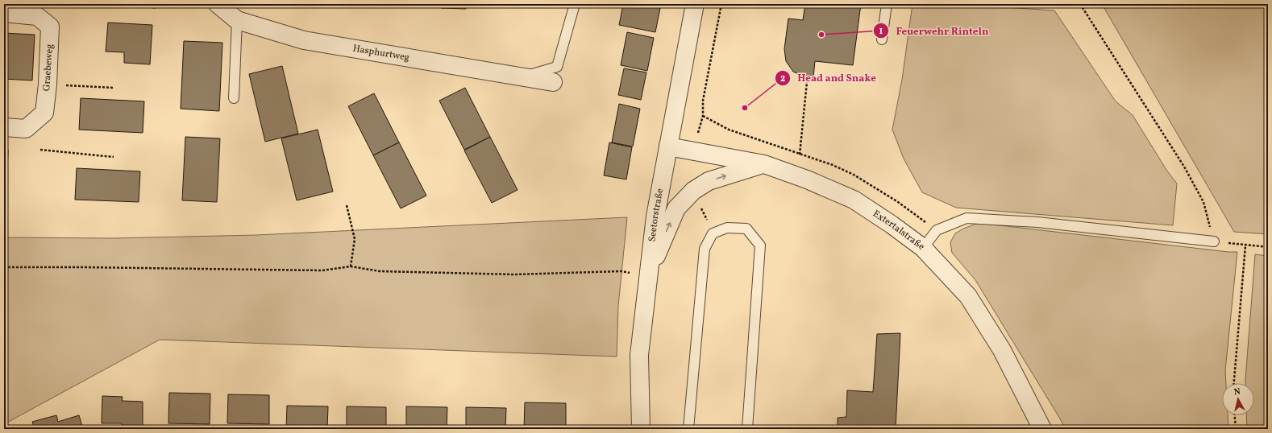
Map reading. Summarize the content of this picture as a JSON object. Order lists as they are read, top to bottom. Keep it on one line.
{"streets":{"street":["Hasphurtweg","Graebeweg","Seetorstraße","Extertalstraße"]},"crossings":[["Seetorstraße","Extertalstraße"]],"places":["Feuerwehr Rinteln","Head and Snake"],"north":"top"}
